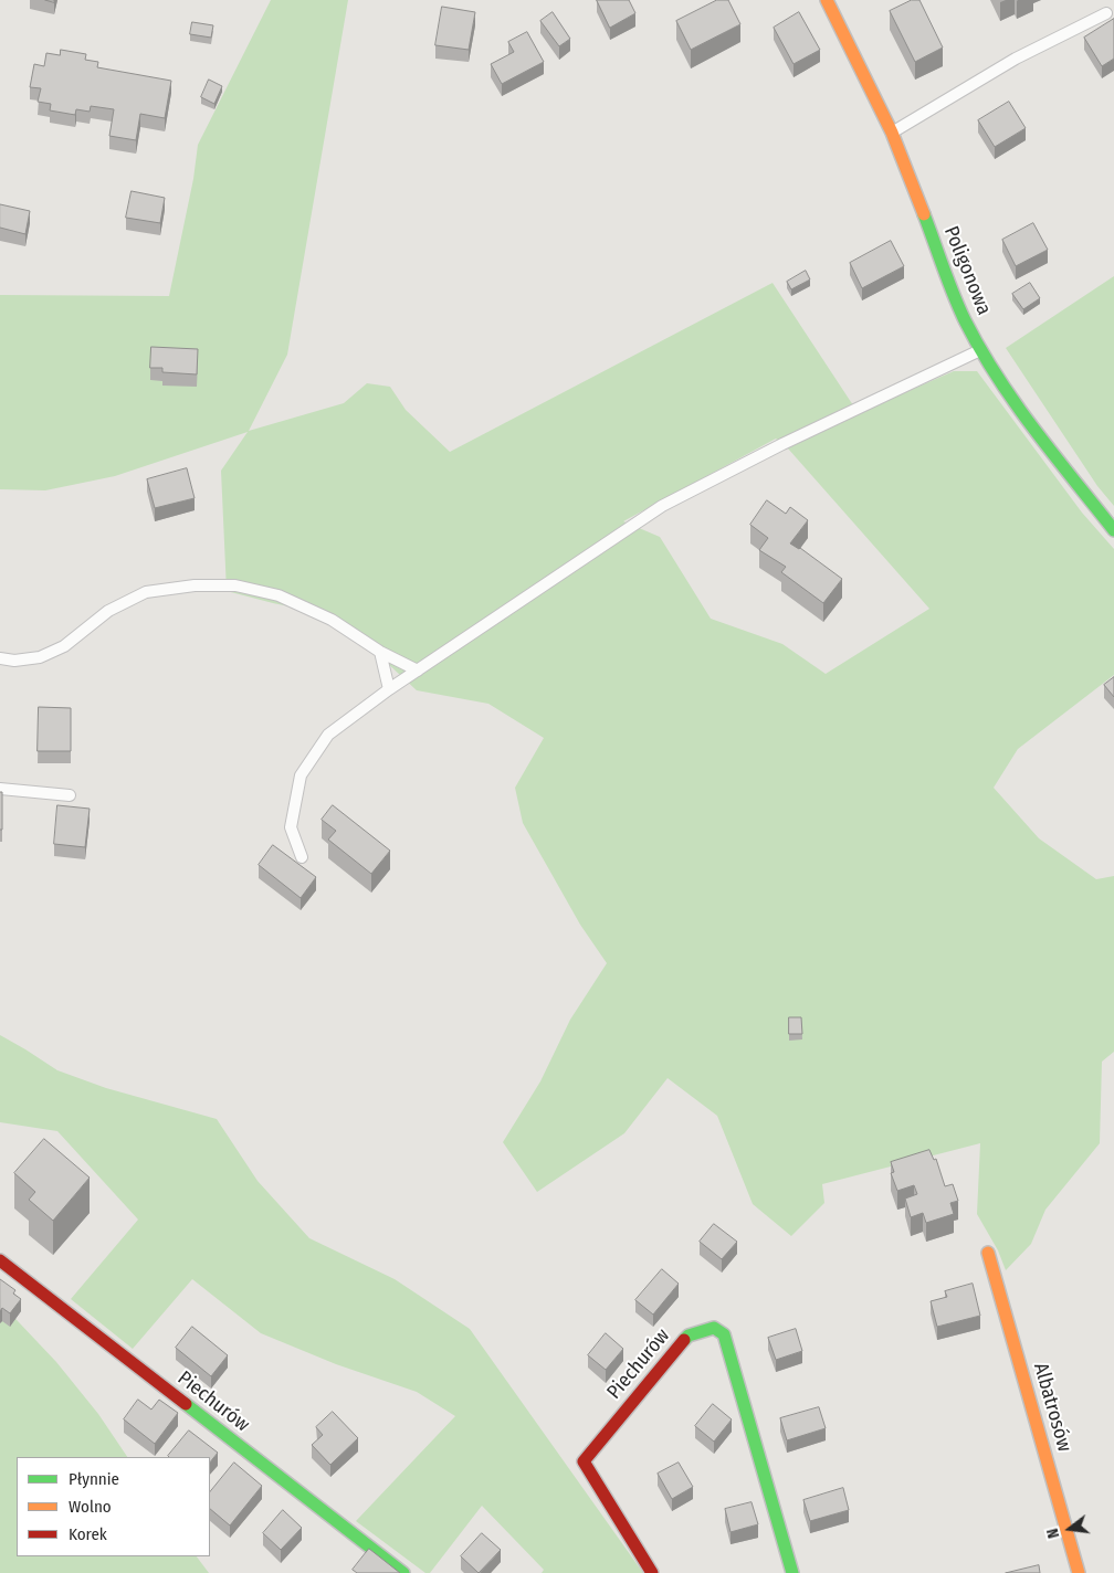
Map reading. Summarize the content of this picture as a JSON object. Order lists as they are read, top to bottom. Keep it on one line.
{"streets":{"street":["Poligonowa","Piechurów","Albatrosów"]},"legend":["Płynnie","Wolno","Korek"],"north":"left"}
